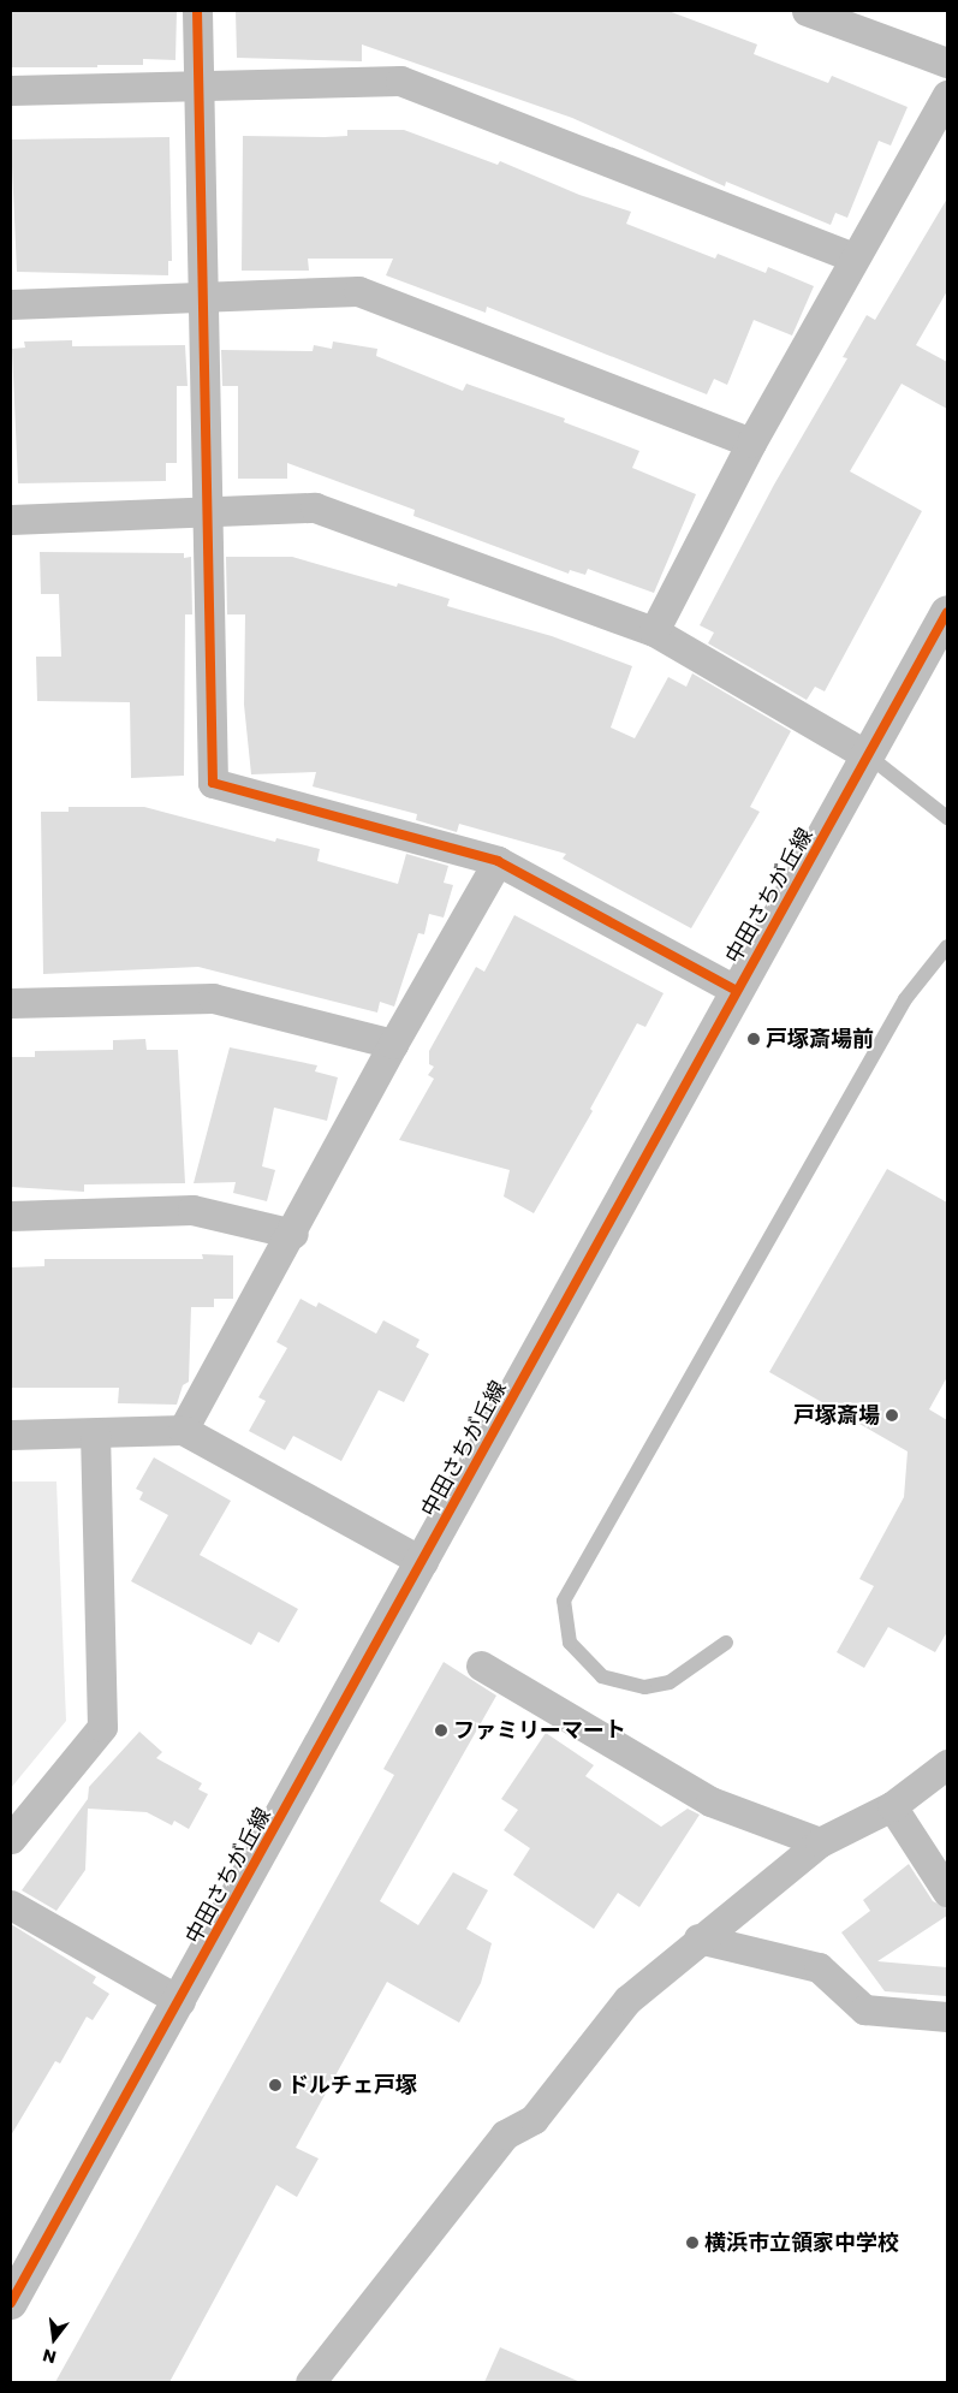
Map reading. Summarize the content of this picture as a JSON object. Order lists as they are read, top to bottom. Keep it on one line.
{"streets":{"street":["中田さちが丘線"]},"places":["戸塚斎場前","戸塚斎場","ファミリーマート","ドルチェ戸塚","横浜市立領家中学校"],"north":"bottom"}
